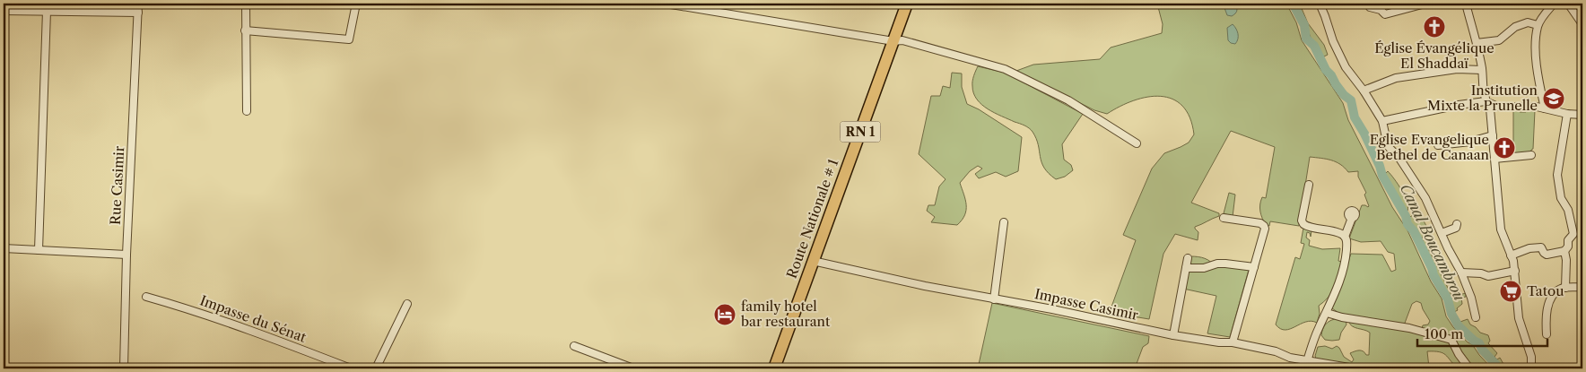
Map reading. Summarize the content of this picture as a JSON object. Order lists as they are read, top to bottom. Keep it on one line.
{"streets":{"main road":["RN 1","Route Nationale # 1"],"street":["Rue Casimir","Impasse Casimir","Impasse du Sénat"]},"crossings":[["Route Nationale # 1","Impasse Casimir"]],"water":["Canal Boucambrou"],"places":{"church":["Église Évangélique El Shaddaï","Eglise Evangelique Bethel de Canaan"],"school or university":["Institution Mixte la Prunelle"],"supermarket":["Tatou"],"hotel":["family hotel bar restaurant"]},"scale_bar":"100 m"}
